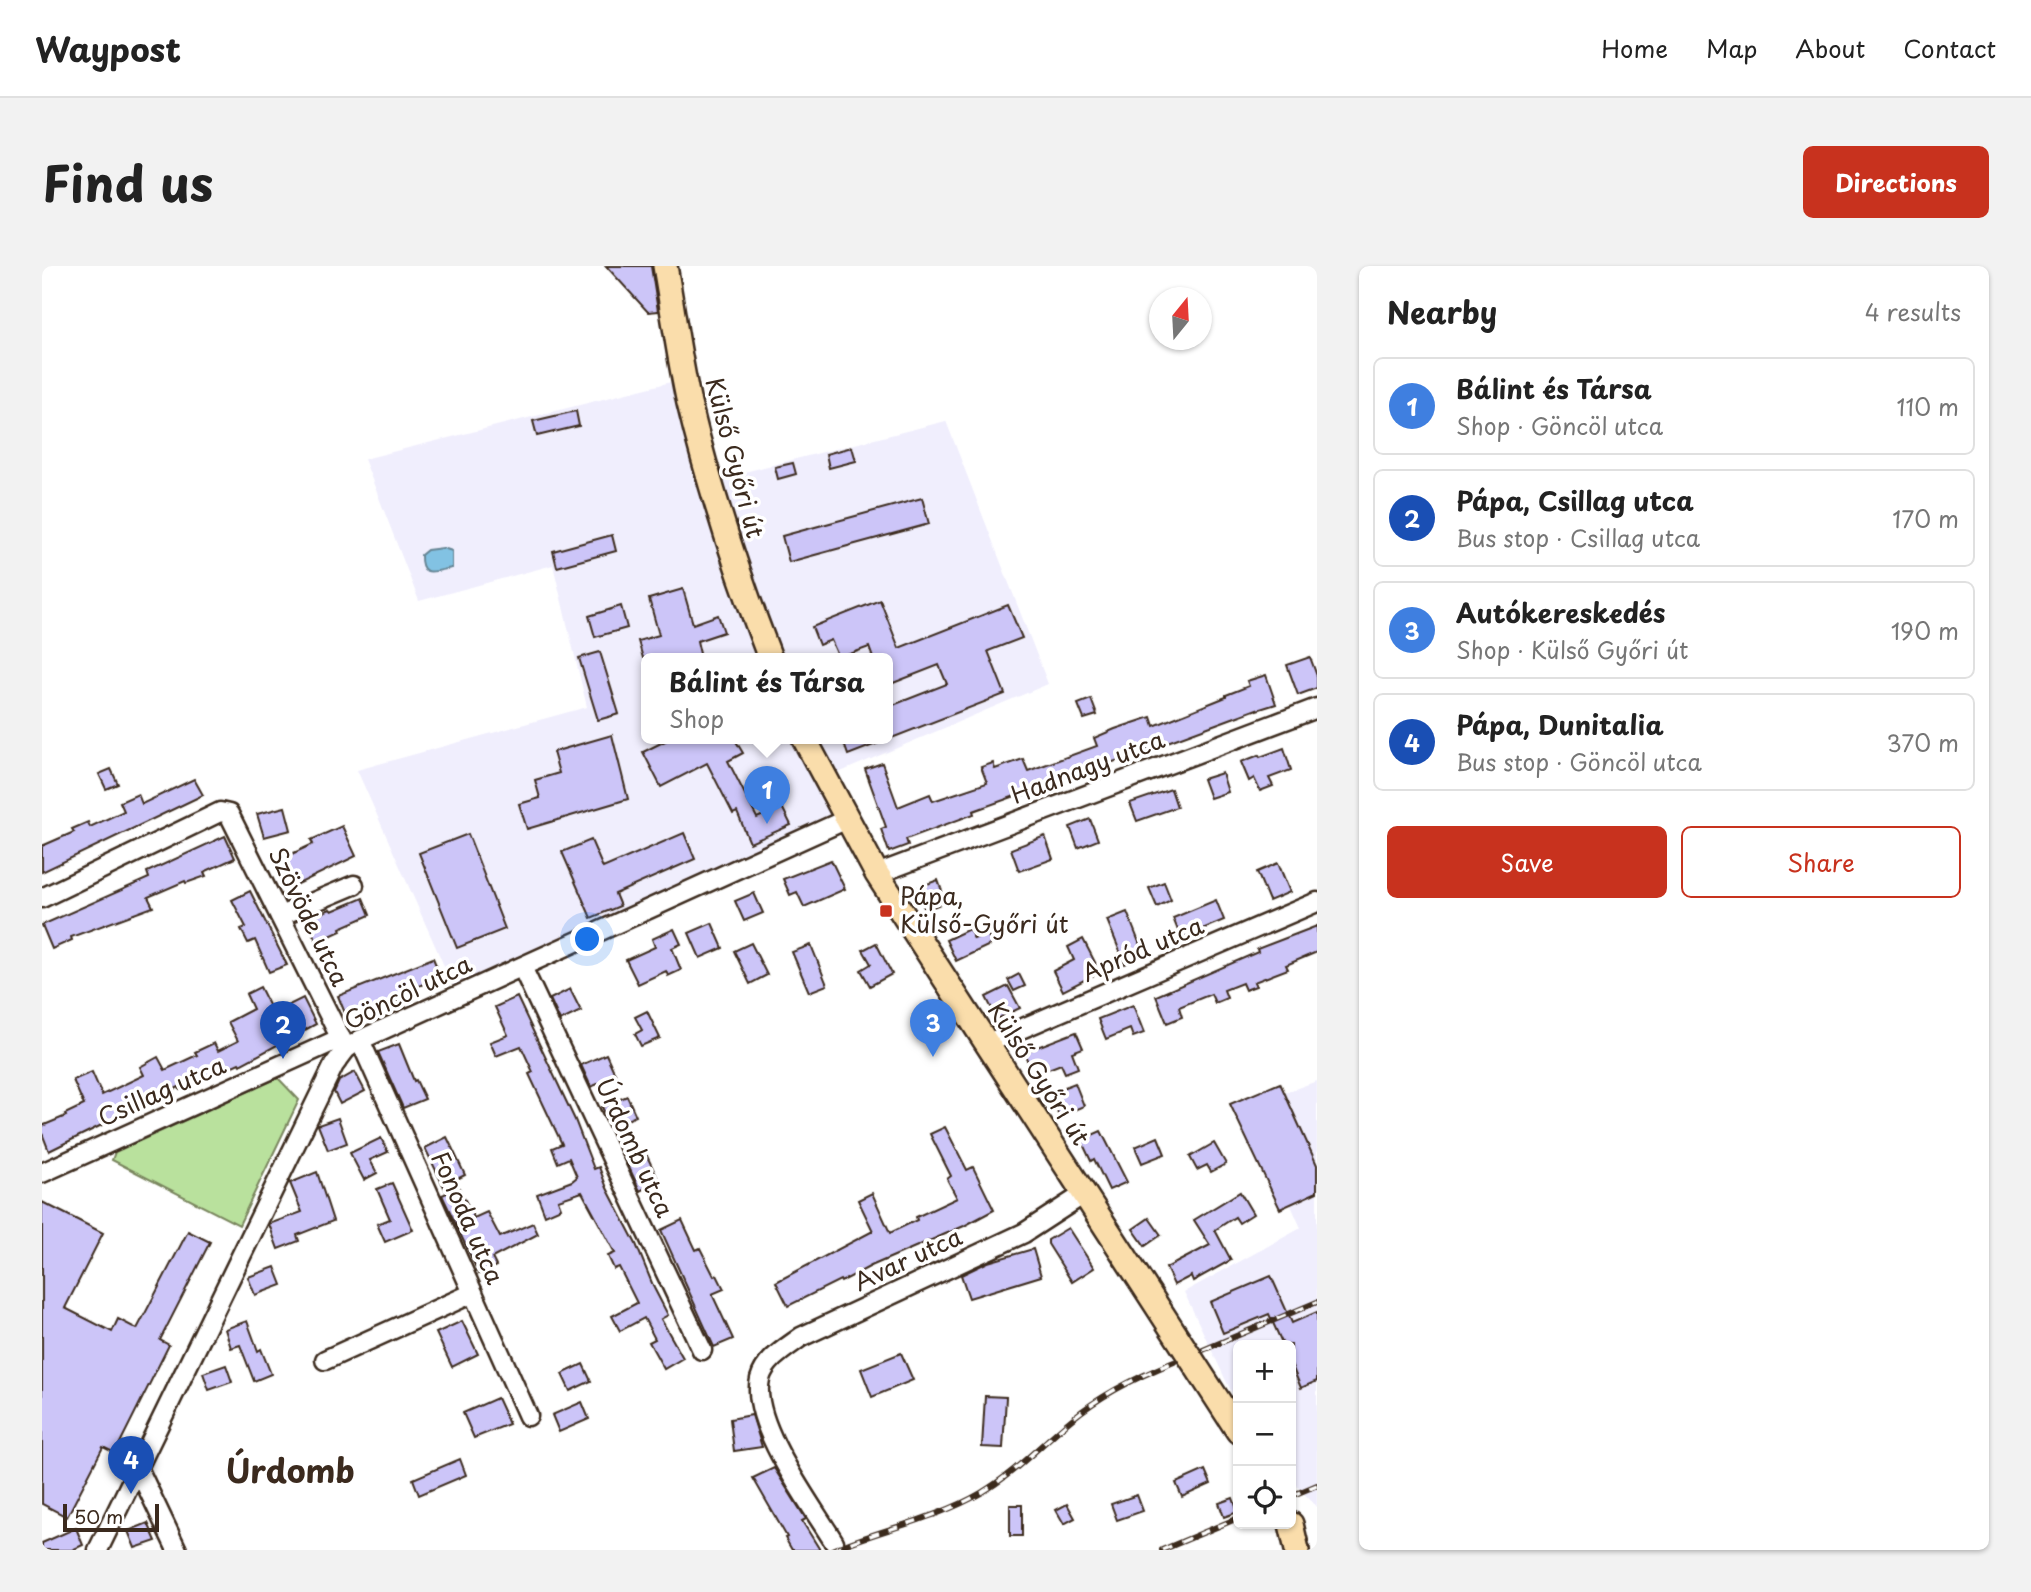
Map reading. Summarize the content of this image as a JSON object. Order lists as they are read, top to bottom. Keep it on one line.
{"streets":{"main road":["Külső Győri út"],"street":["Hadnagy utca","Szövöde utca","Apród utca","Göncöl utca","Csillag utca","Úrdomb utca","Fonoda utca","Avar utca"]},"crossings":[["Külső Győri út","Hadnagy utca"],["Külső Győri út","Apród utca"],["Külső Győri út","Göncöl utca"],["Külső Győri út","Avar utca"],["Szövöde utca","Göncöl utca"],["Szövöde utca","Csillag utca"],["Szövöde utca","Fonoda utca"],["Göncöl utca","Csillag utca"],["Göncöl utca","Úrdomb utca"],["Göncöl utca","Fonoda utca"],["Csillag utca","Fonoda utca"]],"districts":["Úrdomb"],"places":{"transit":["Pápa, Külső-Győri út"]},"scale_bar":"50 m","north":"top","page":{"header":"Waypost","nav":["Home","Map","About","Contact"],"title":"Find us","buttons":["Directions",["Save","Share"]],"heading":["Nearby","4 results"],"list":[{"mark":"1","name":"Bálint és Társa","note":"Shop · Göncöl utca","value":"110 m"},{"mark":"2","name":"Pápa, Csillag utca","note":"Bus stop · Csillag utca","value":"170 m"},{"mark":"3","name":"Autókereskedés","note":"Shop · Külső Győri út","value":"190 m"},{"mark":"4","name":"Pápa, Dunitalia","note":"Bus stop · Göncöl utca","value":"370 m"}],"popup":["Bálint és Társa","Shop"],"pins":["1","3","2","4"],"map_buttons":["+","−"],"scale":"50 m"}}
